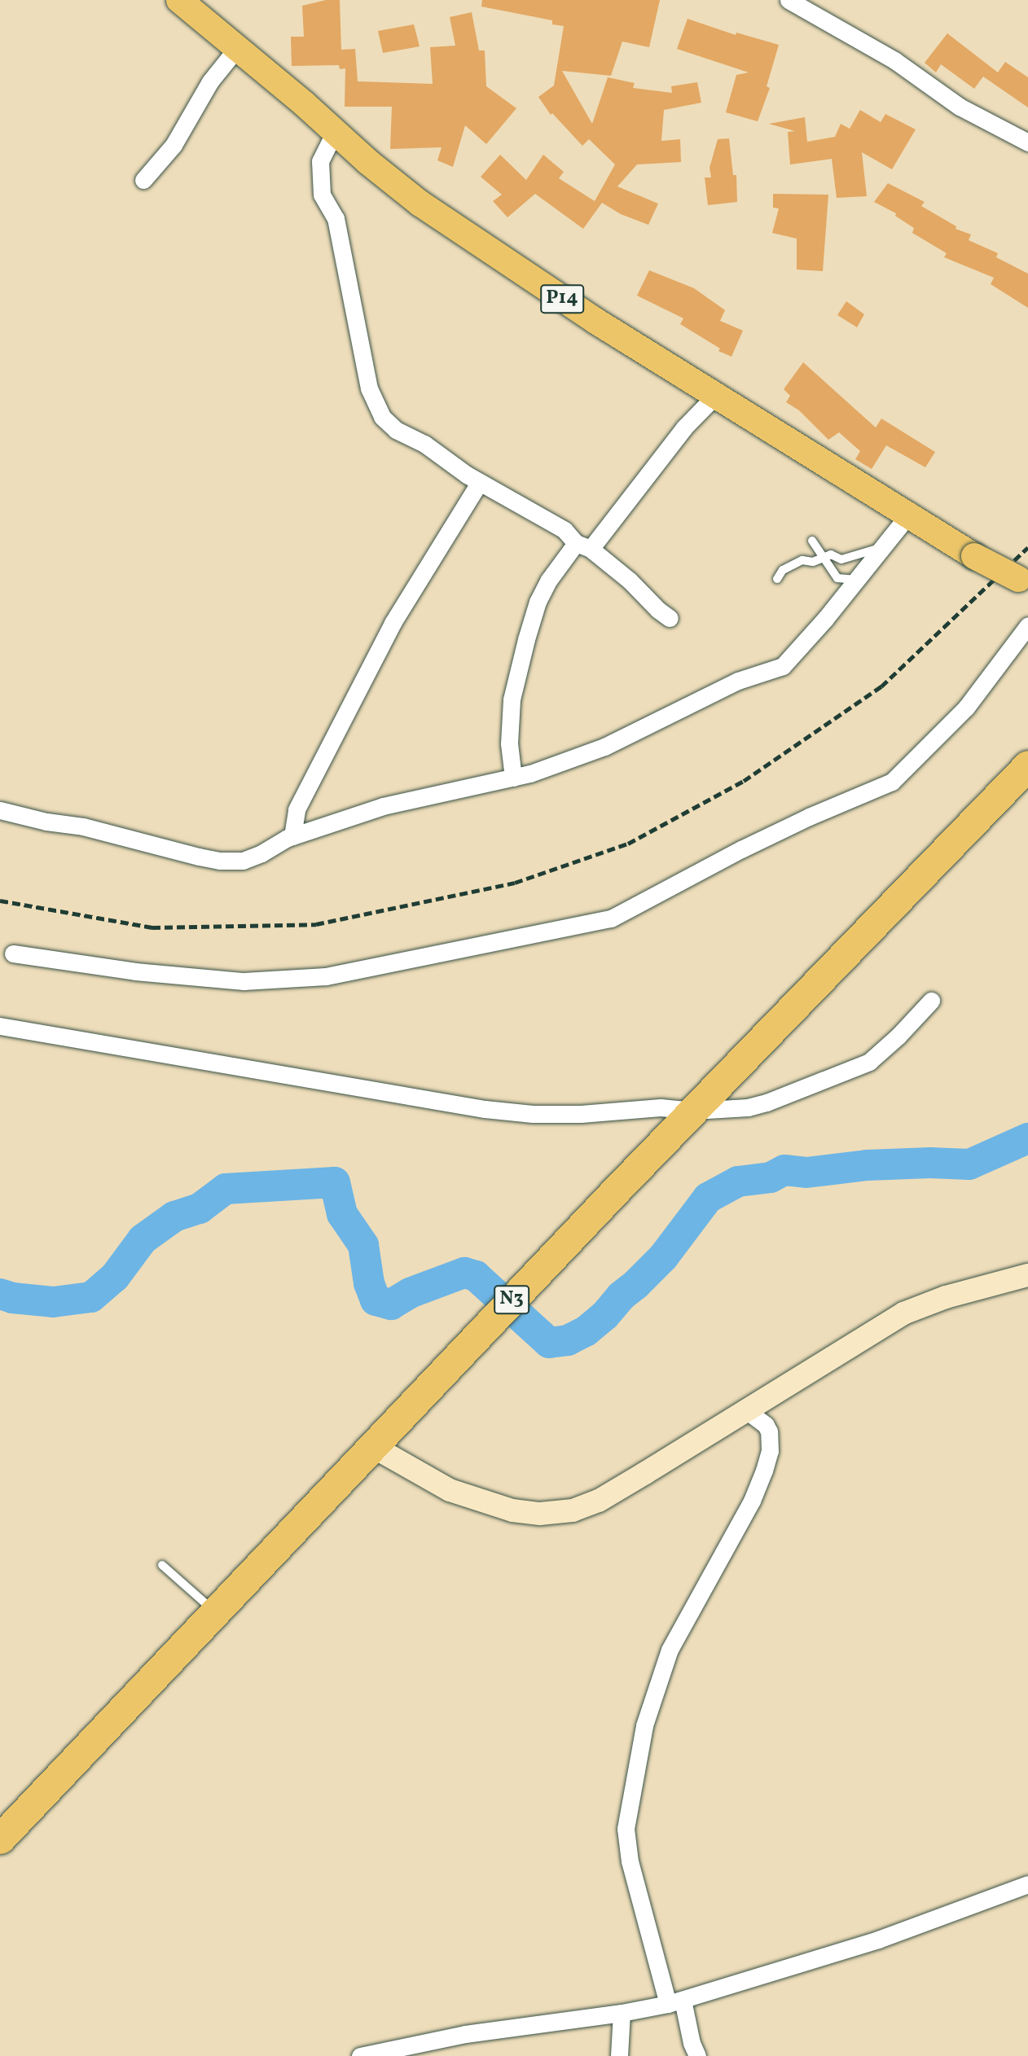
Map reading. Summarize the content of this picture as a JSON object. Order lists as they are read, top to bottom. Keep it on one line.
{"streets":{"highway":["N3"],"main road":["P14"]}}
